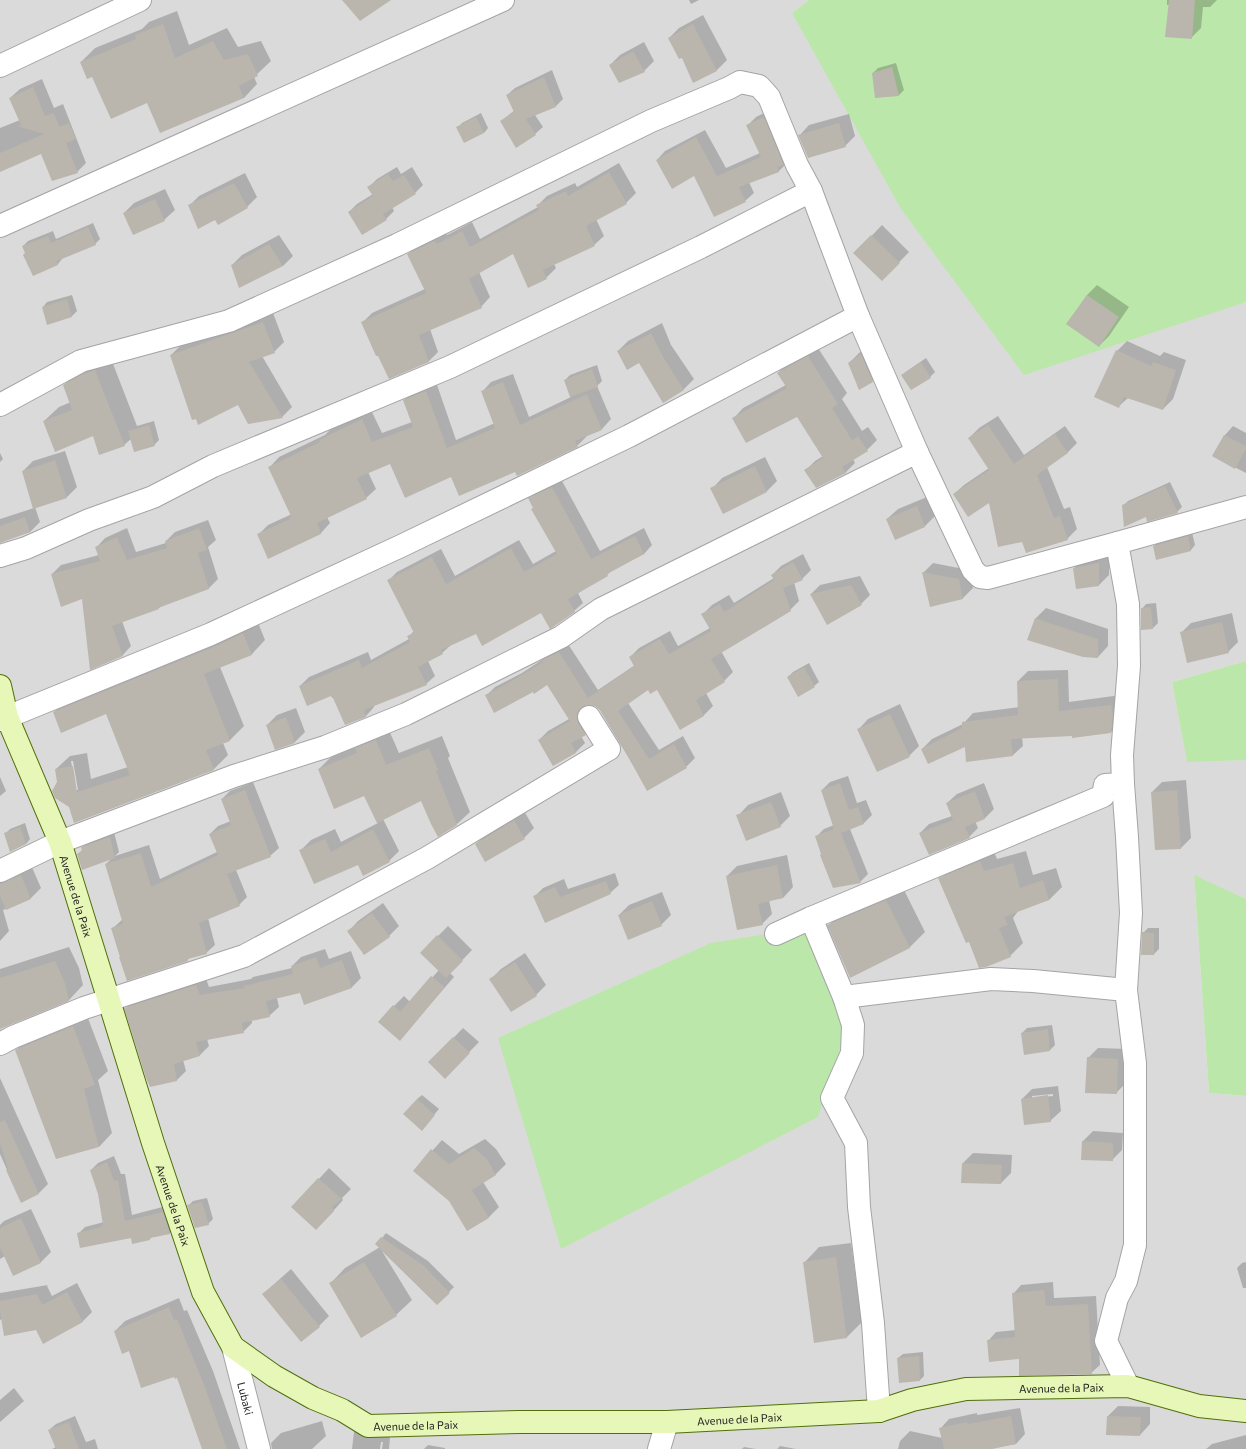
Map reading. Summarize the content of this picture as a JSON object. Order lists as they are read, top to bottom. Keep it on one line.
{"streets":{"street":["Avenue de la Paix","Lubaki"]},"crossings":[["Avenue de la Paix","Lubaki"]]}
